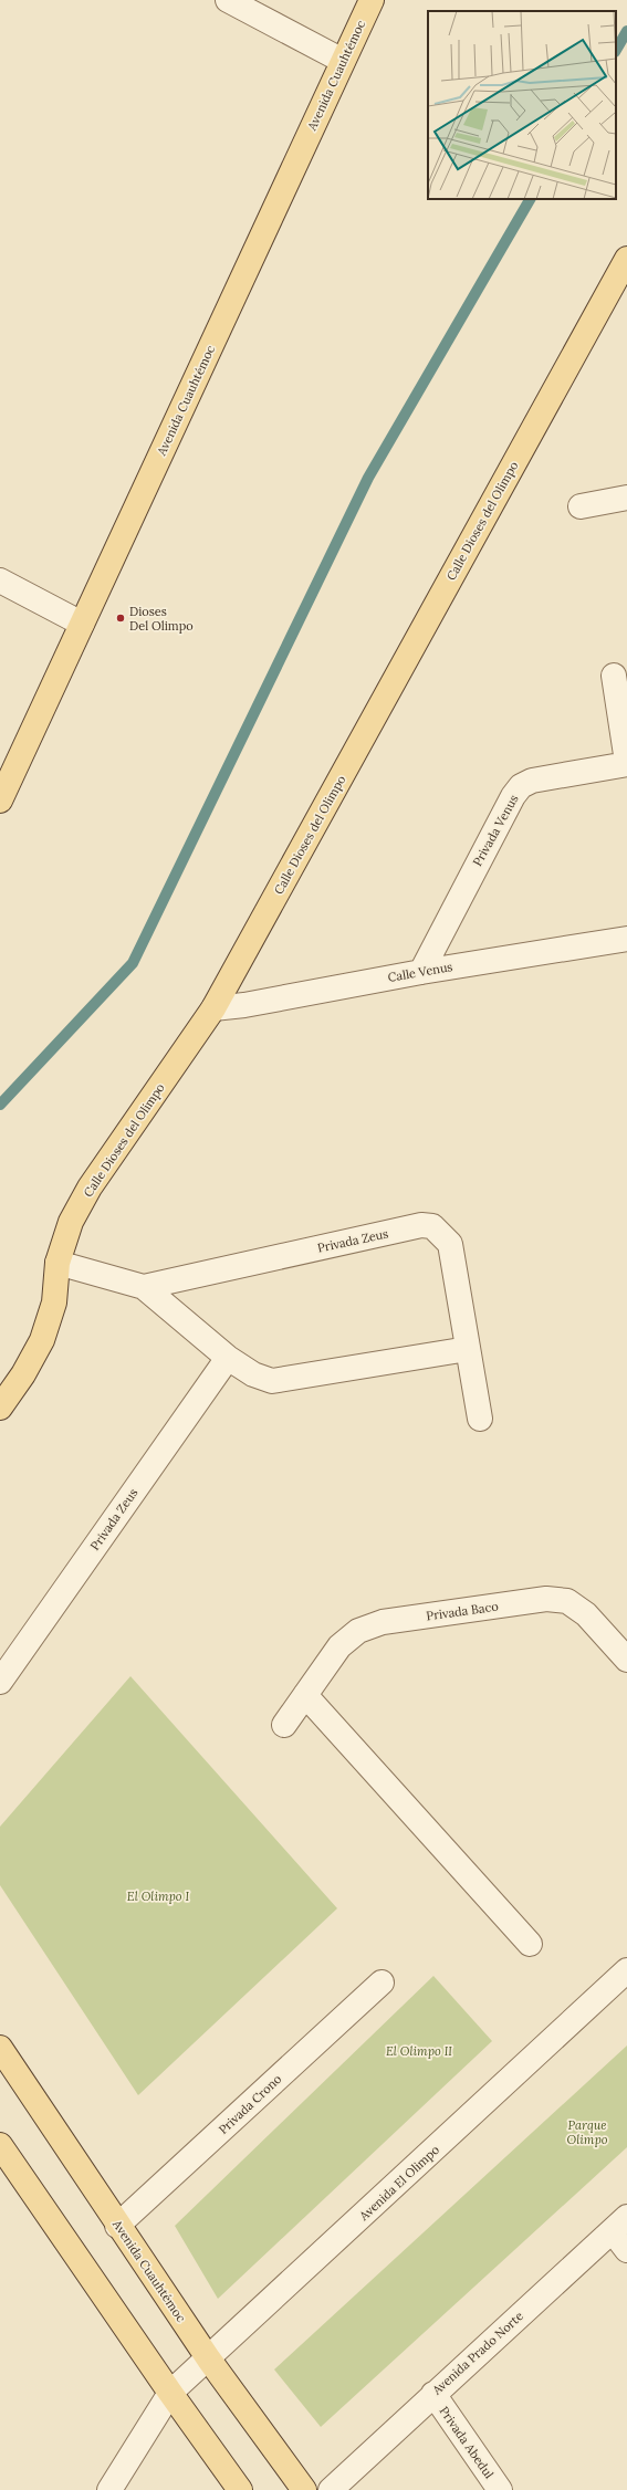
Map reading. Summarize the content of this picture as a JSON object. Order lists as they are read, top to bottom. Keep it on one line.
{"streets":{"main road":["Avenida Cuauhtémoc","Calle Dioses del Olimpo"],"street":["Privada Venus","Calle Venus","Privada Zeus","Privada Baco","Privada Crono","Avenida El Olimpo","Avenida Prado Norte","Privada Abedul"]},"crossings":[["Avenida Cuauhtémoc","Privada Crono"],["Avenida Cuauhtémoc","Avenida El Olimpo"],["Calle Dioses del Olimpo","Calle Venus"],["Calle Dioses del Olimpo","Privada Zeus"],["Privada Venus","Calle Venus"],["Avenida Prado Norte","Privada Abedul"]],"parks":["El Olimpo I","El Olimpo II","Parque Olimpo"],"places":["Dioses Del Olimpo"]}
